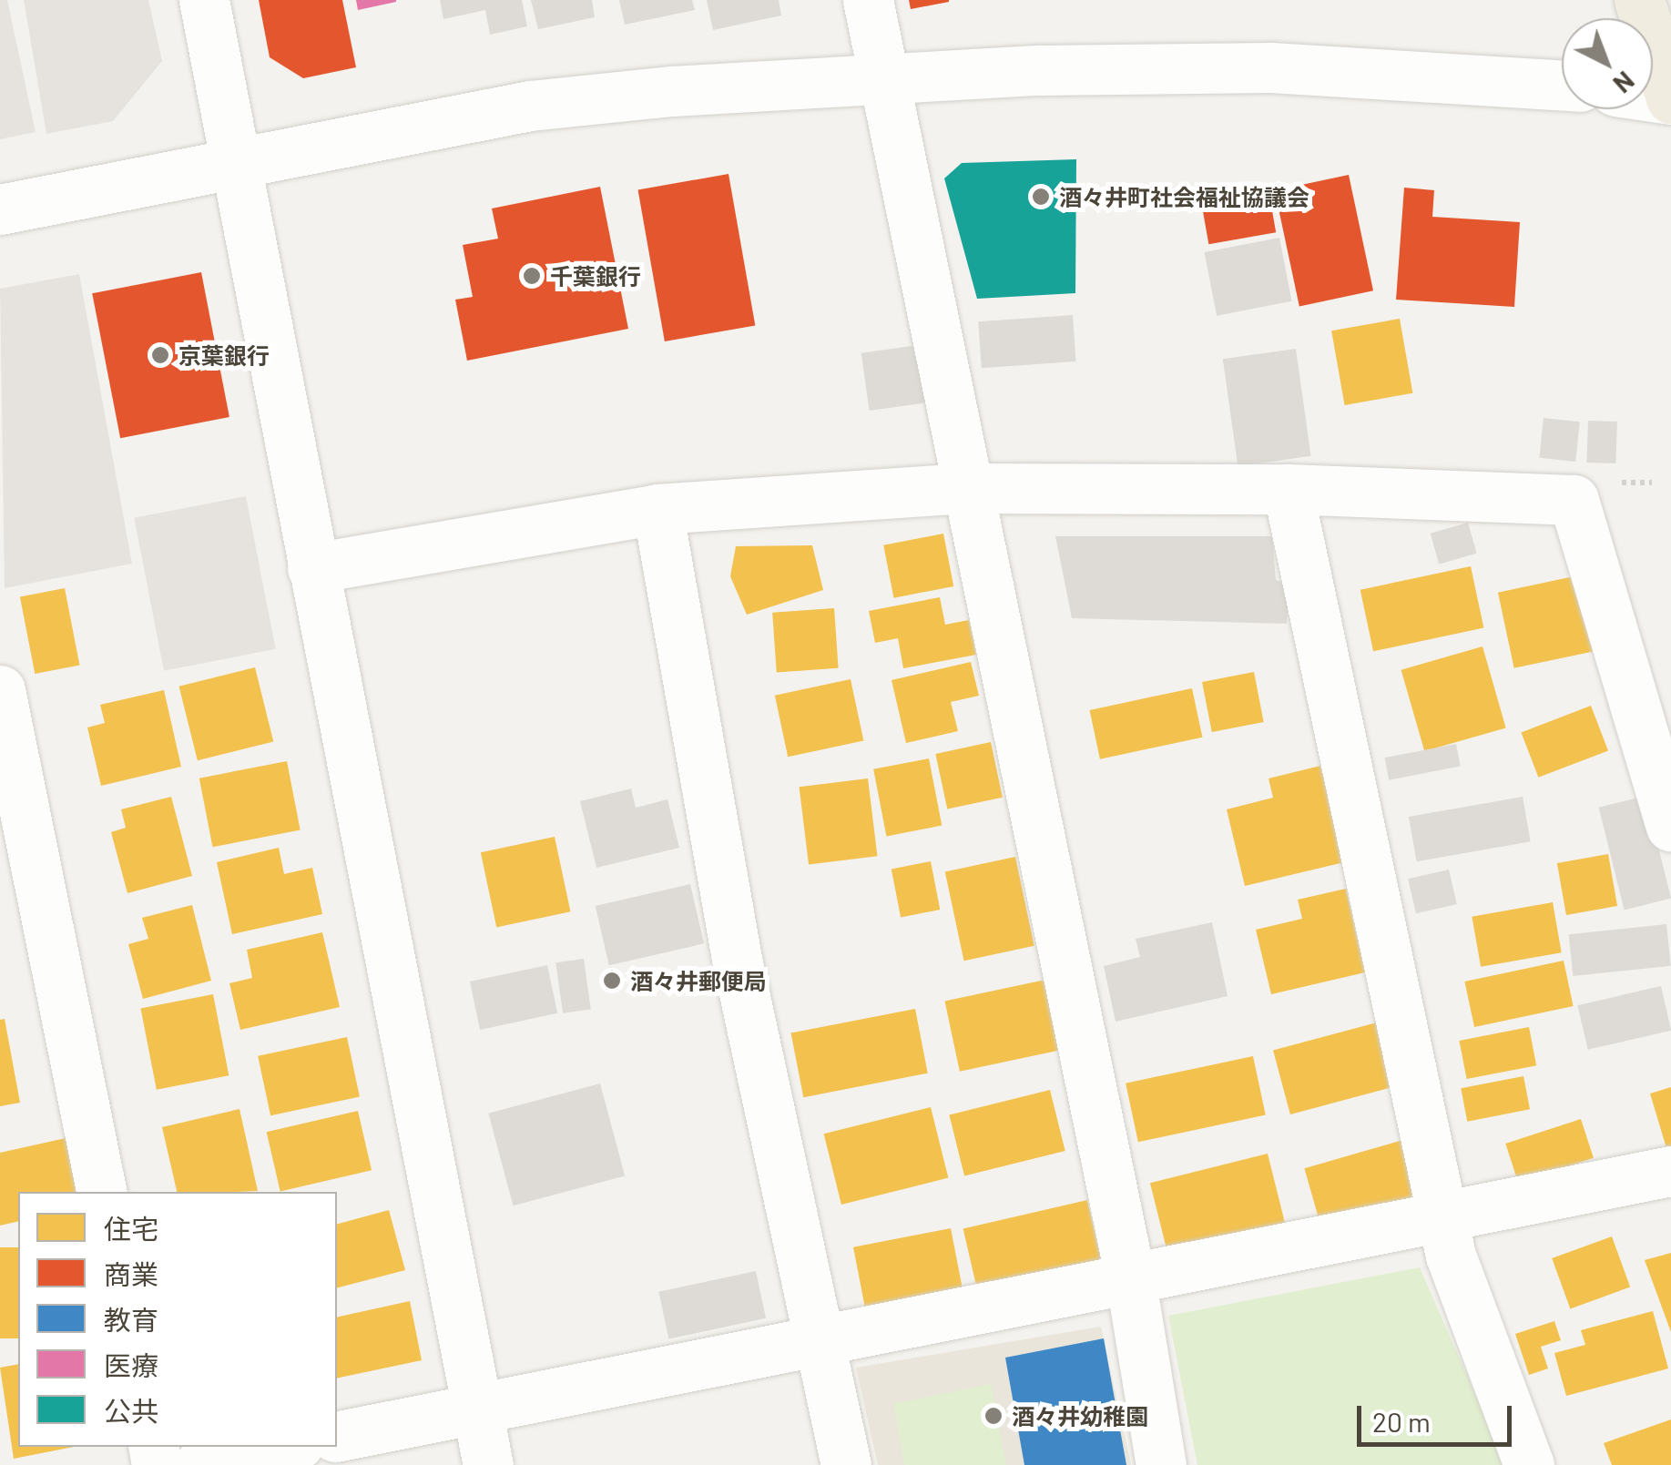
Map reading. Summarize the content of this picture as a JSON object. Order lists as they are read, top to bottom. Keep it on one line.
{"places":["酒々井町社会福祉協議会","千葉銀行","京葉銀行","酒々井郵便局","酒々井幼稚園"],"legend":["住宅","商業","教育","医療","公共"],"scale_bar":"20 m","north":"bottom right"}
